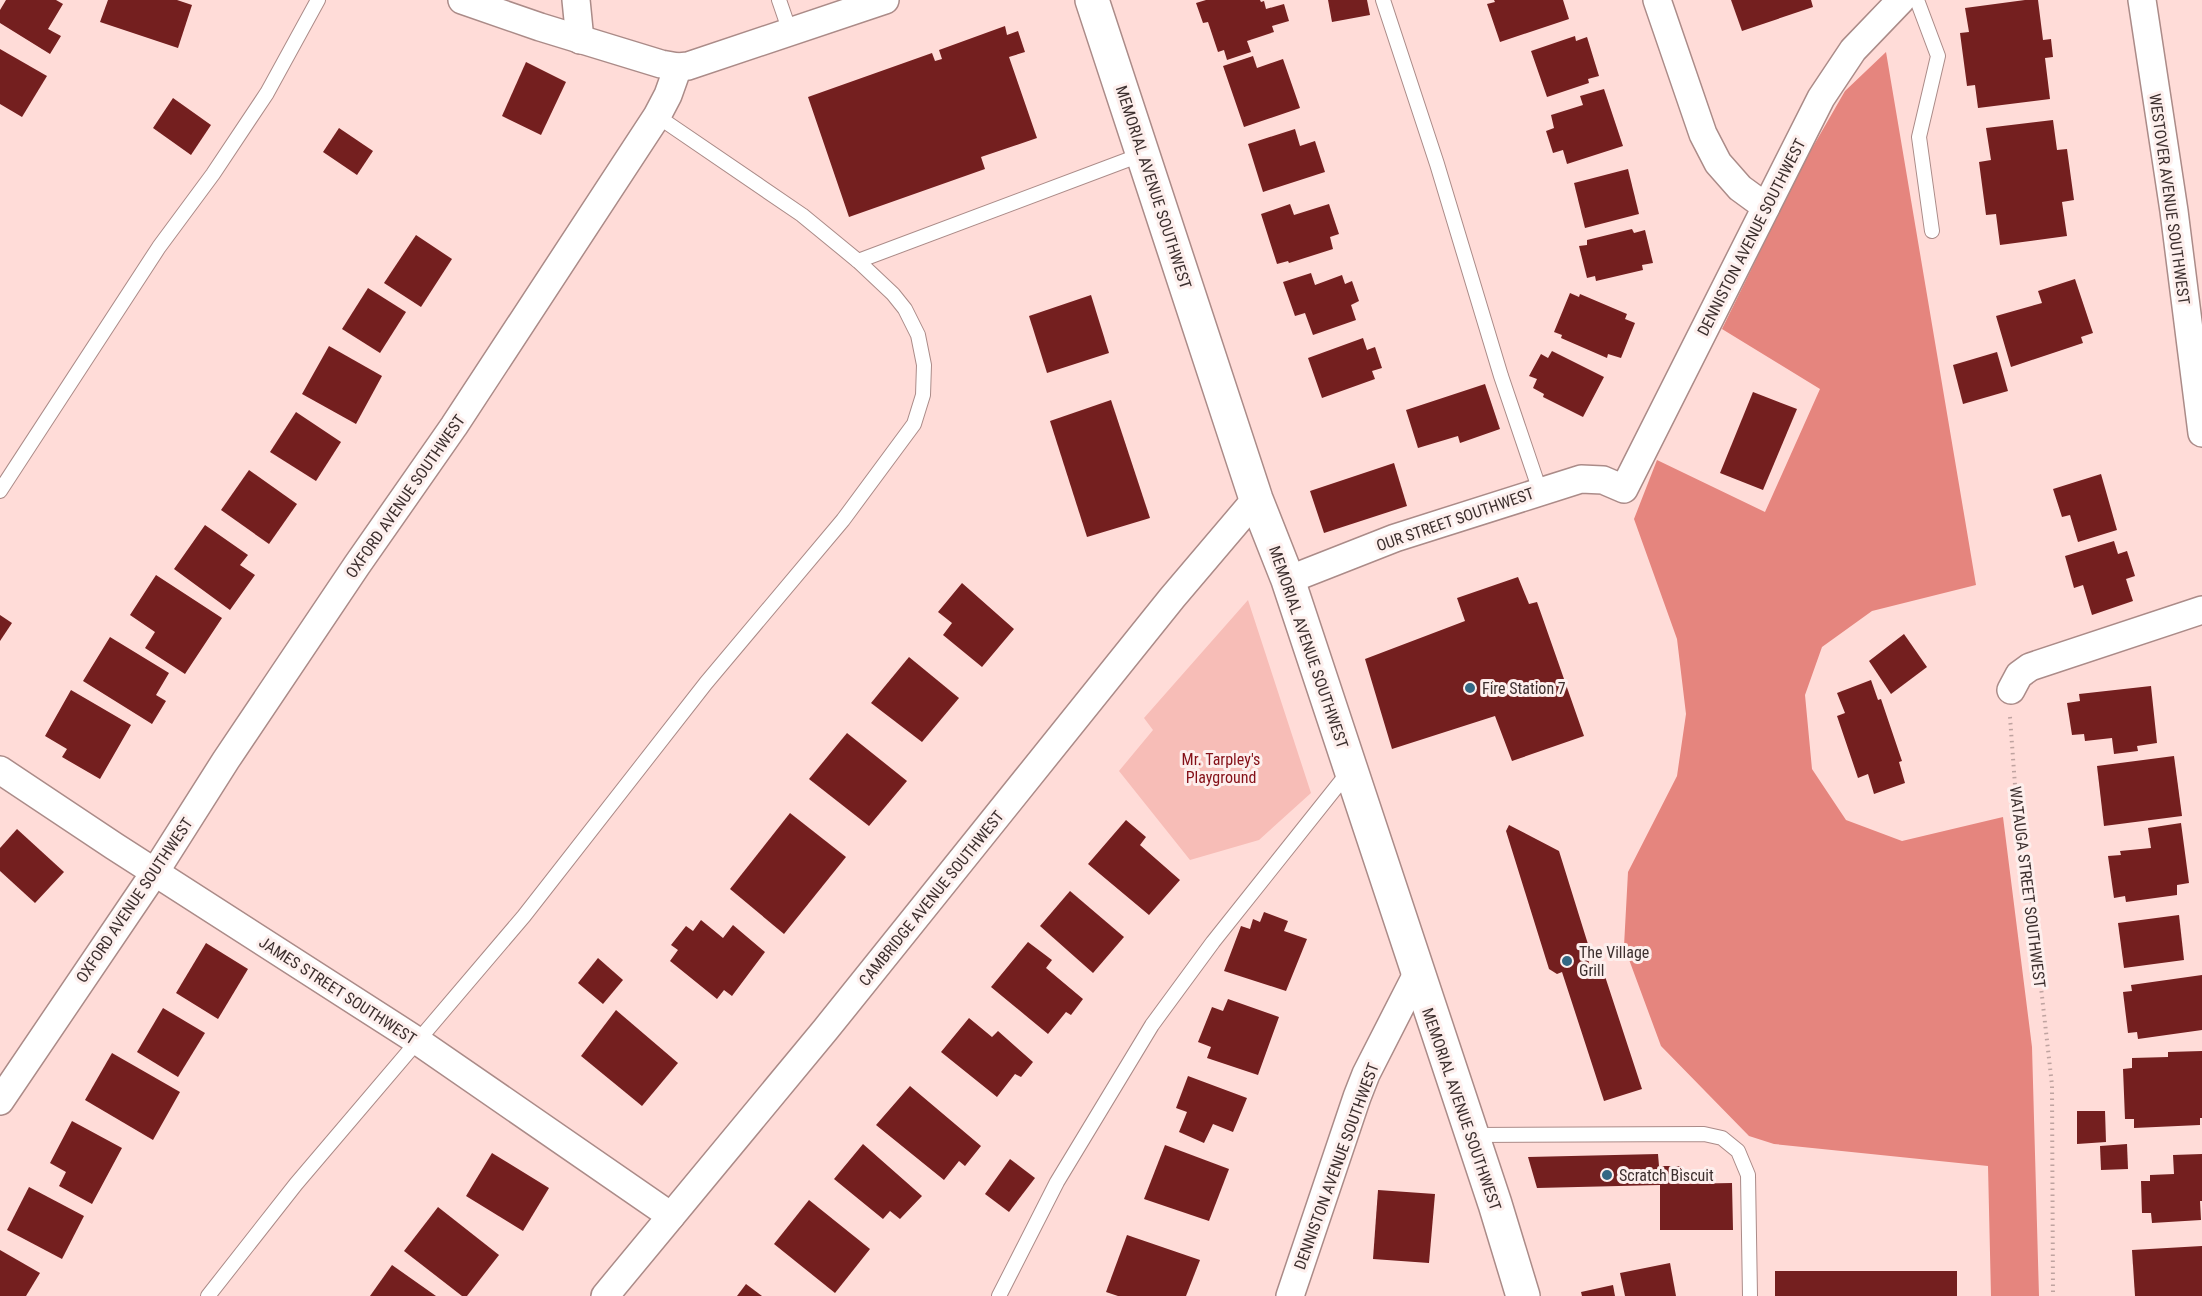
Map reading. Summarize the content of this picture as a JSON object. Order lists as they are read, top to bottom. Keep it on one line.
{"streets":{"main road":["MEMORIAL AVENUE SOUTHWEST"],"street":["WESTOVER AVENUE SOUTHWEST","DENNISTON AVENUE SOUTHWEST","OXFORD AVENUE SOUTHWEST","OUR STREET SOUTHWEST","CAMBRIDGE AVENUE SOUTHWEST","JAMES STREET SOUTHWEST"],"path":["WATAUGA STREET SOUTHWEST"]},"crossings":[["MEMORIAL AVENUE SOUTHWEST","DENNISTON AVENUE SOUTHWEST"],["MEMORIAL AVENUE SOUTHWEST","OUR STREET SOUTHWEST"],["MEMORIAL AVENUE SOUTHWEST","CAMBRIDGE AVENUE SOUTHWEST"],["DENNISTON AVENUE SOUTHWEST","OUR STREET SOUTHWEST"],["OXFORD AVENUE SOUTHWEST","JAMES STREET SOUTHWEST"],["CAMBRIDGE AVENUE SOUTHWEST","JAMES STREET SOUTHWEST"]],"parks":["Mr. Tarpley's Playground"],"places":["Fire Station 7","The Village Grill","Scratch Biscuit"]}
